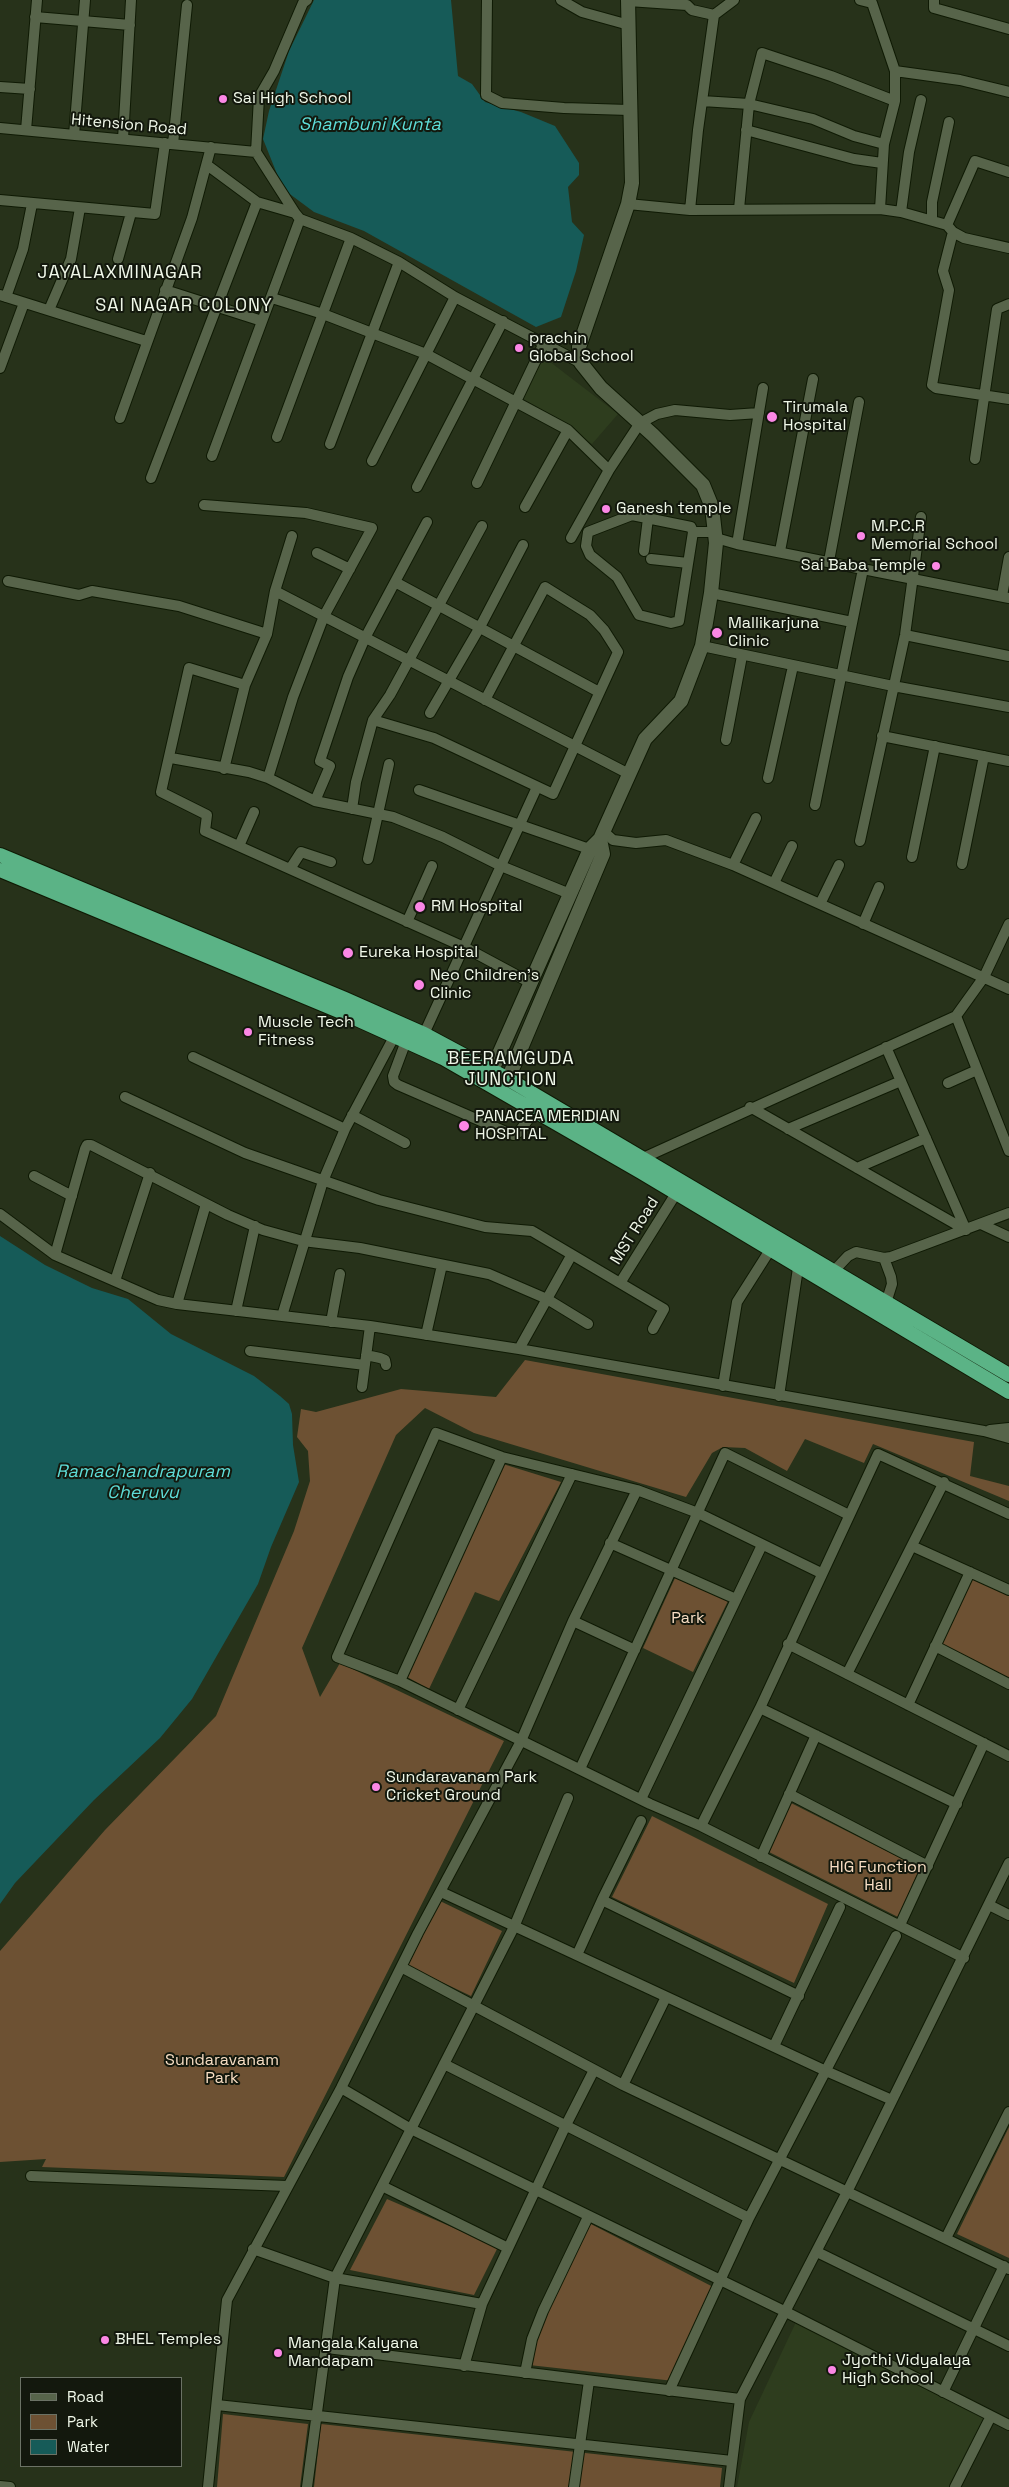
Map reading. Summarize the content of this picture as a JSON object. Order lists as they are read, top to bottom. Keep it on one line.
{"streets":{"street":["Hitension Road","MST Road"]},"districts":["JAYALAXMINAGAR","SAI NAGAR COLONY","BEERAMGUDA JUNCTION"],"water":["Shambuni Kunta","Ramachandrapuram Cheruvu"],"parks":["Park","HIG Function Hall","Sundaravanam Park"],"places":["Sai High School","prachin Global School","Tirumala Hospital","Ganesh temple","M.P.C.R Memorial School","Sai Baba Temple","Mallikarjuna Clinic","RM Hospital","Eureka Hospital","Neo Children's Clinic","Muscle Tech Fitness","PANACEA MERIDIAN HOSPITAL","Sundaravanam Park Cricket Ground","BHEL Temples","Mangala Kalyana Mandapam","Jyothi Vidyalaya High School"],"legend":["Road","Park","Water"]}
